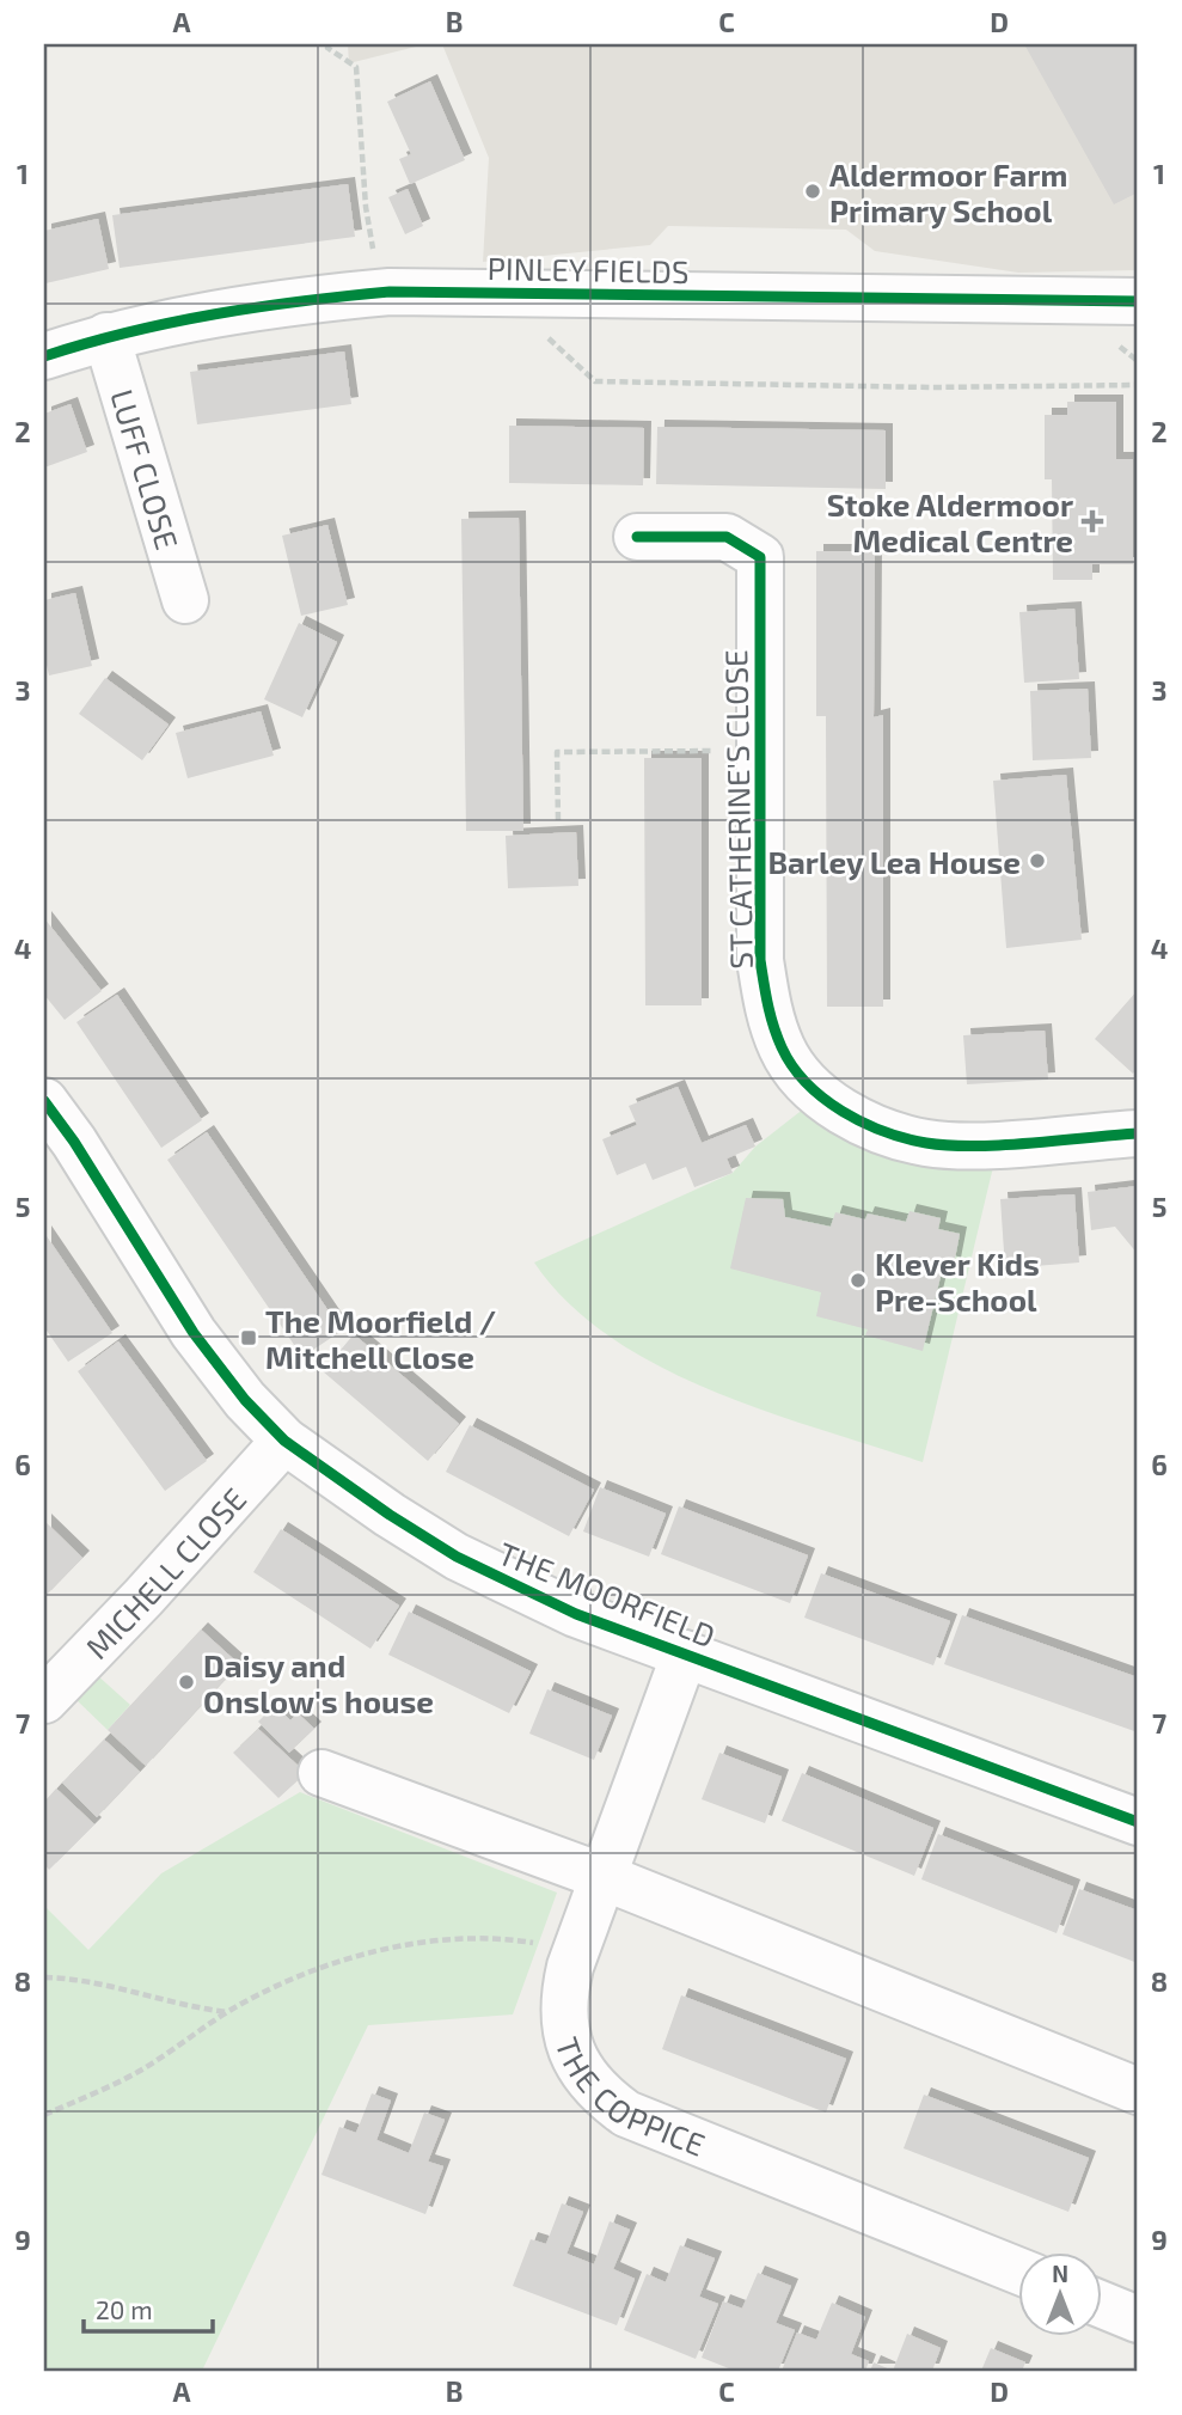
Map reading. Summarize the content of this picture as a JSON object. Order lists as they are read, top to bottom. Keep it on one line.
{"streets":{"street":["PINLEY FIELDS","LUFF CLOSE","ST CATHERINE'S CLOSE","MICHELL CLOSE","THE MOORFIELD","THE COPPICE"]},"crossings":[["PINLEY FIELDS","LUFF CLOSE"],["MICHELL CLOSE","THE MOORFIELD"],["THE MOORFIELD","THE COPPICE"]],"places":{"other":["Aldermoor Farm Primary School","Barley Lea House","Klever Kids Pre-School","Daisy and Onslow's house"],"health":["Stoke Aldermoor Medical Centre"],"transit":["The Moorfield / Mitchell Close"]},"scale_bar":"20 m","north":"top","grid":{"columns":["A","B","C","D"],"rows":["1","2","3","4","5","6","7","8","9"]}}
